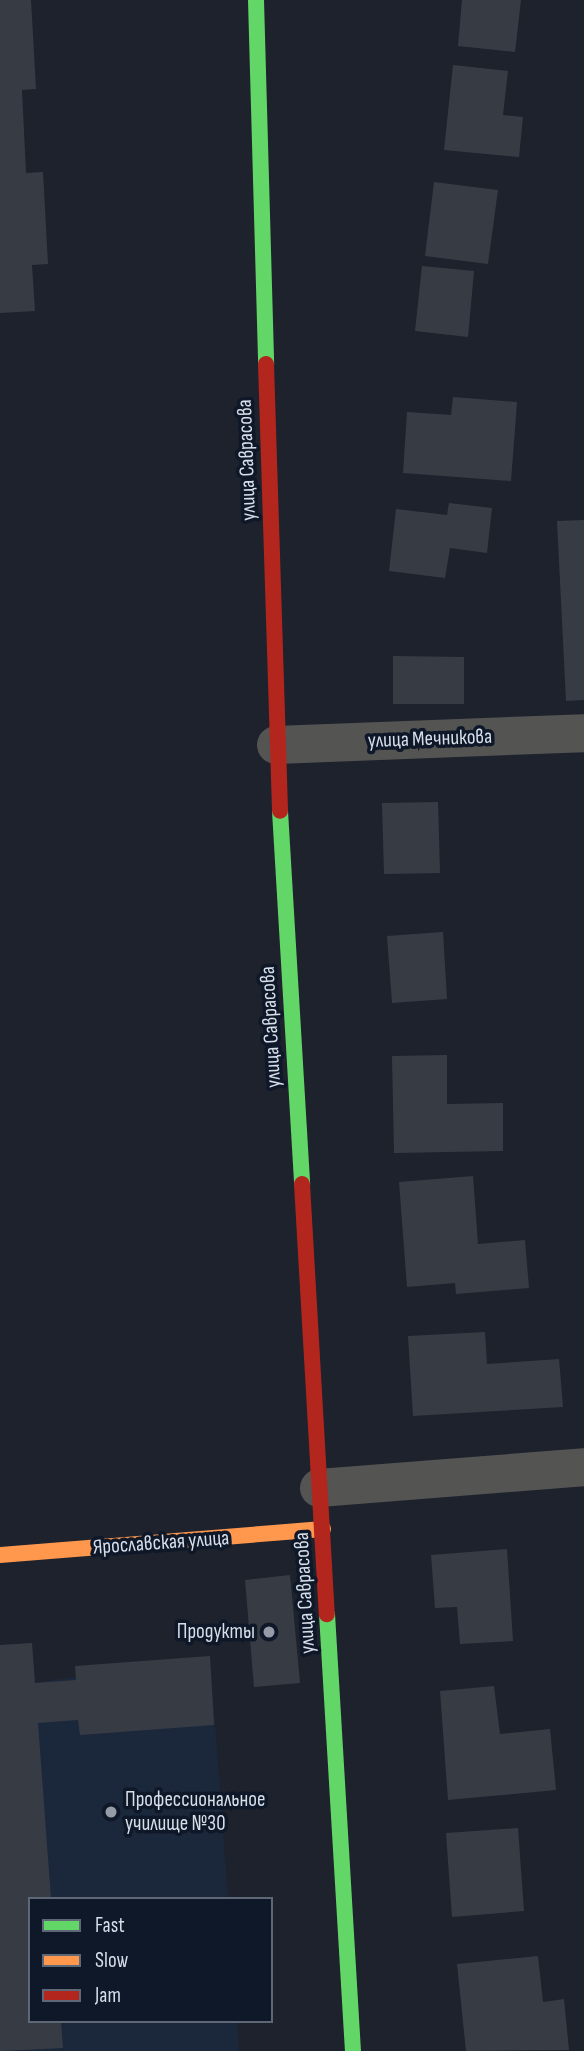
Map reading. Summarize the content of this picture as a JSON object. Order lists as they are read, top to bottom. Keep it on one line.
{"streets":{"street":["улица Саврасова","улица Мечникова","Ярославская улица"]},"crossings":[["улица Саврасова","улица Мечникова"],["улица Саврасова","Ярославская улица"]],"places":["Продукты","Профессиональное училище №30"],"legend":["Fast","Slow","Jam"]}
